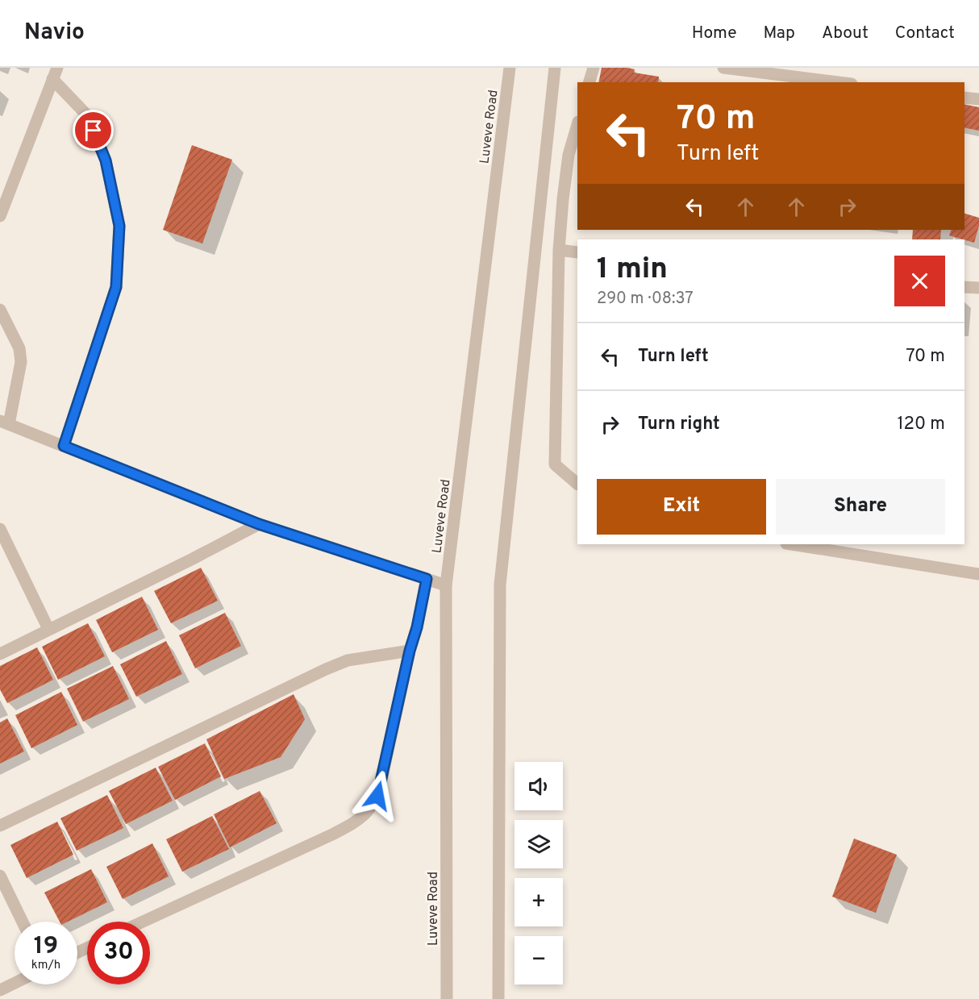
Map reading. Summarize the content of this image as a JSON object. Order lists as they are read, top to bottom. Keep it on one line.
{"streets":{"street":["Luveve Road"]},"page":{"header":"Navio","nav":["Home","Map","About","Contact"],"turn":["70 m","Turn left"],"heading":["1 min","290 m · 08:37"],"list":[{"name":"Turn left","value":"70 m"},{"name":"Turn right","value":"120 m"}],"buttons":["Exit","Share"],"map_buttons":["+","−"],"speed":"19 km/h","limit":"30"}}
